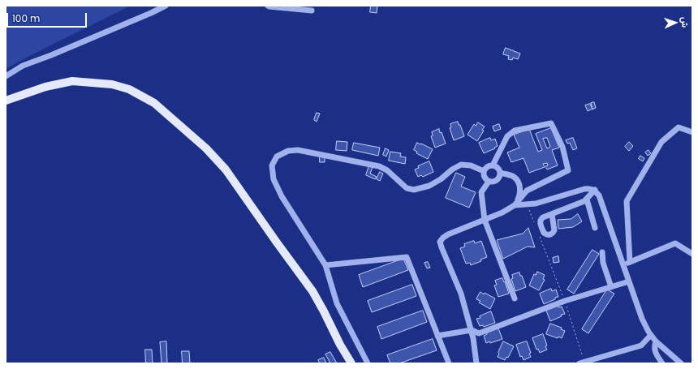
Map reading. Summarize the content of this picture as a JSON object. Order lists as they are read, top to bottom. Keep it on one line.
{"scale_bar":"100 m","north":"right"}
